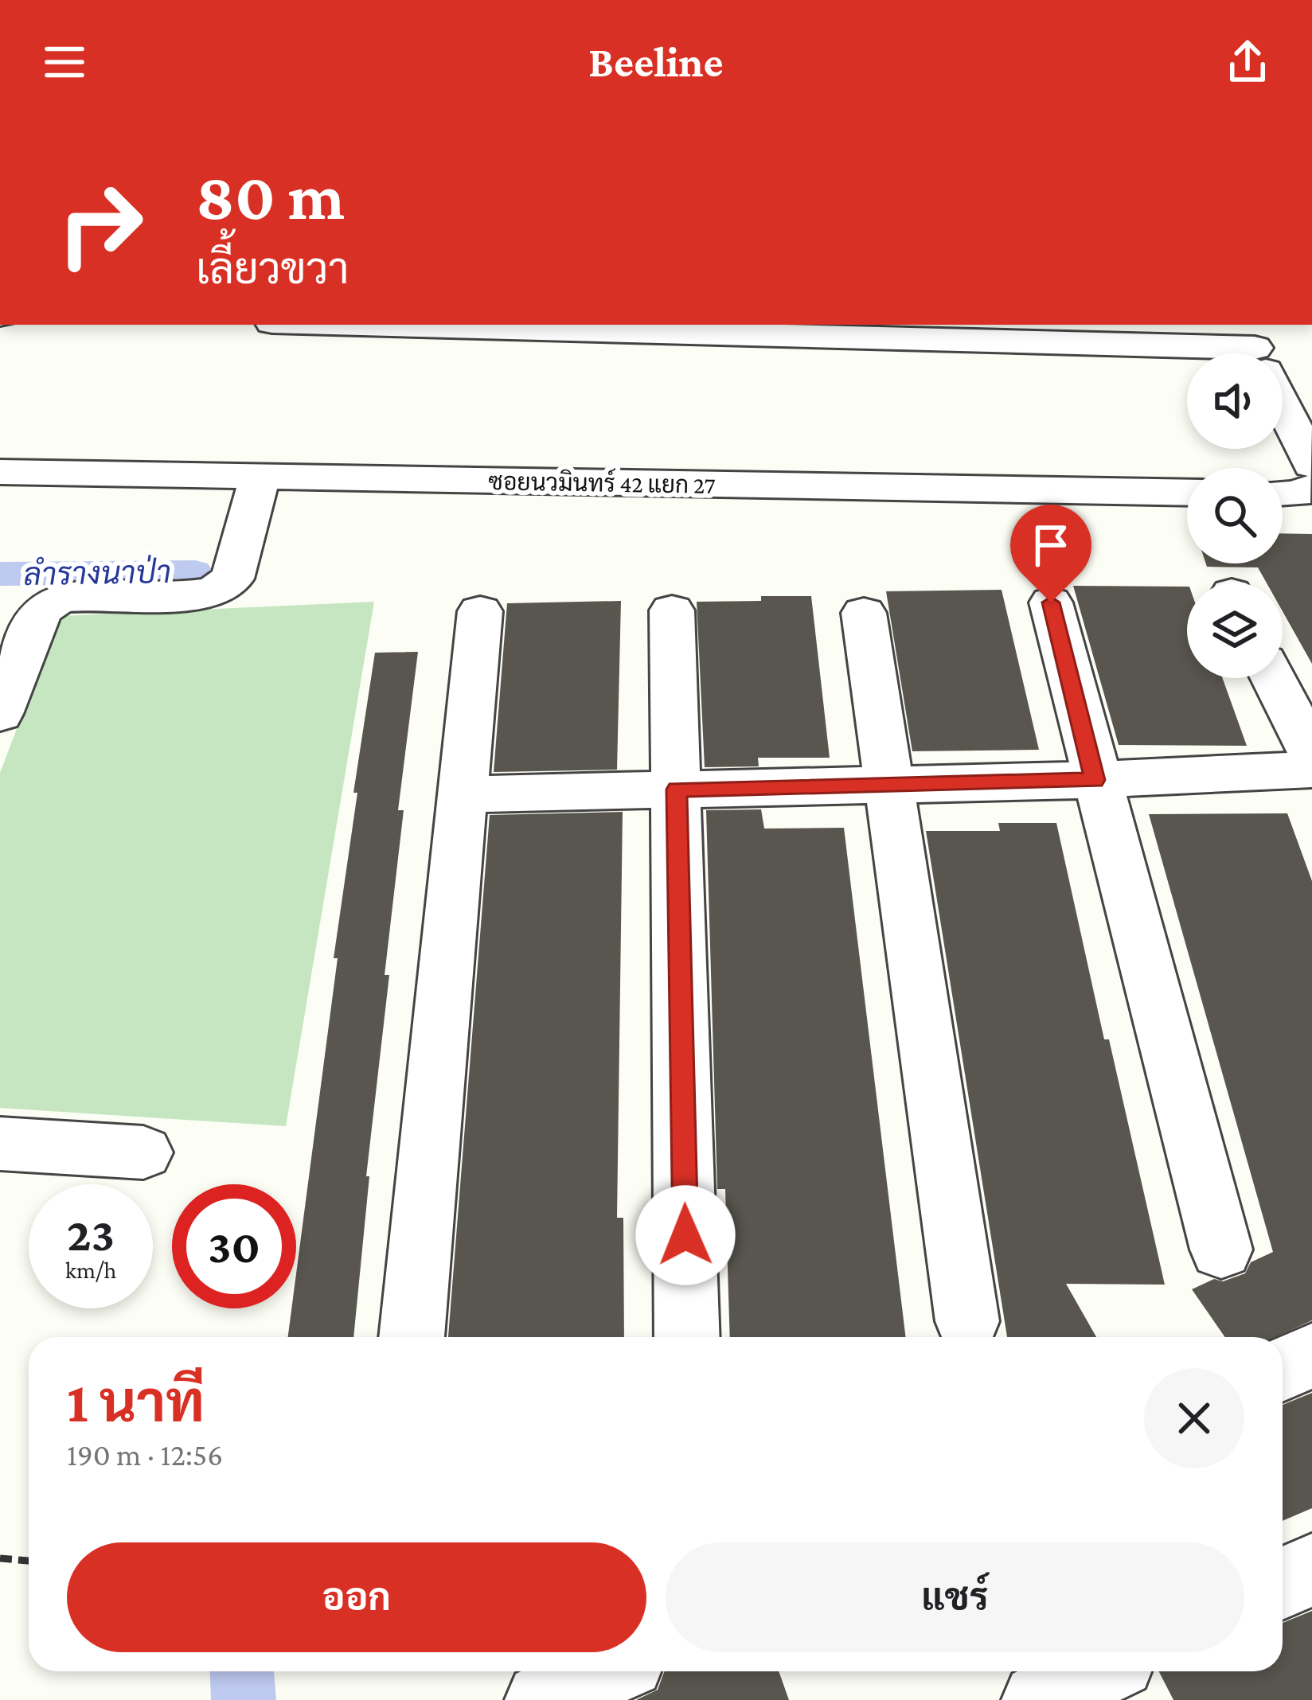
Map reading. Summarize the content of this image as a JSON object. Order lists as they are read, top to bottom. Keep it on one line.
{"streets":{"street":["ซอยนวมินทร์ 42 แยก 27"]},"water":["ลำรางนาป่า"],"page":{"header":"Beeline","turn":["80 m","เลี้ยวขวา"],"speed":"23 km/h","limit":"30","heading":["1 นาที","190 m · 12:56"],"buttons":["ออก","แชร์"]}}
